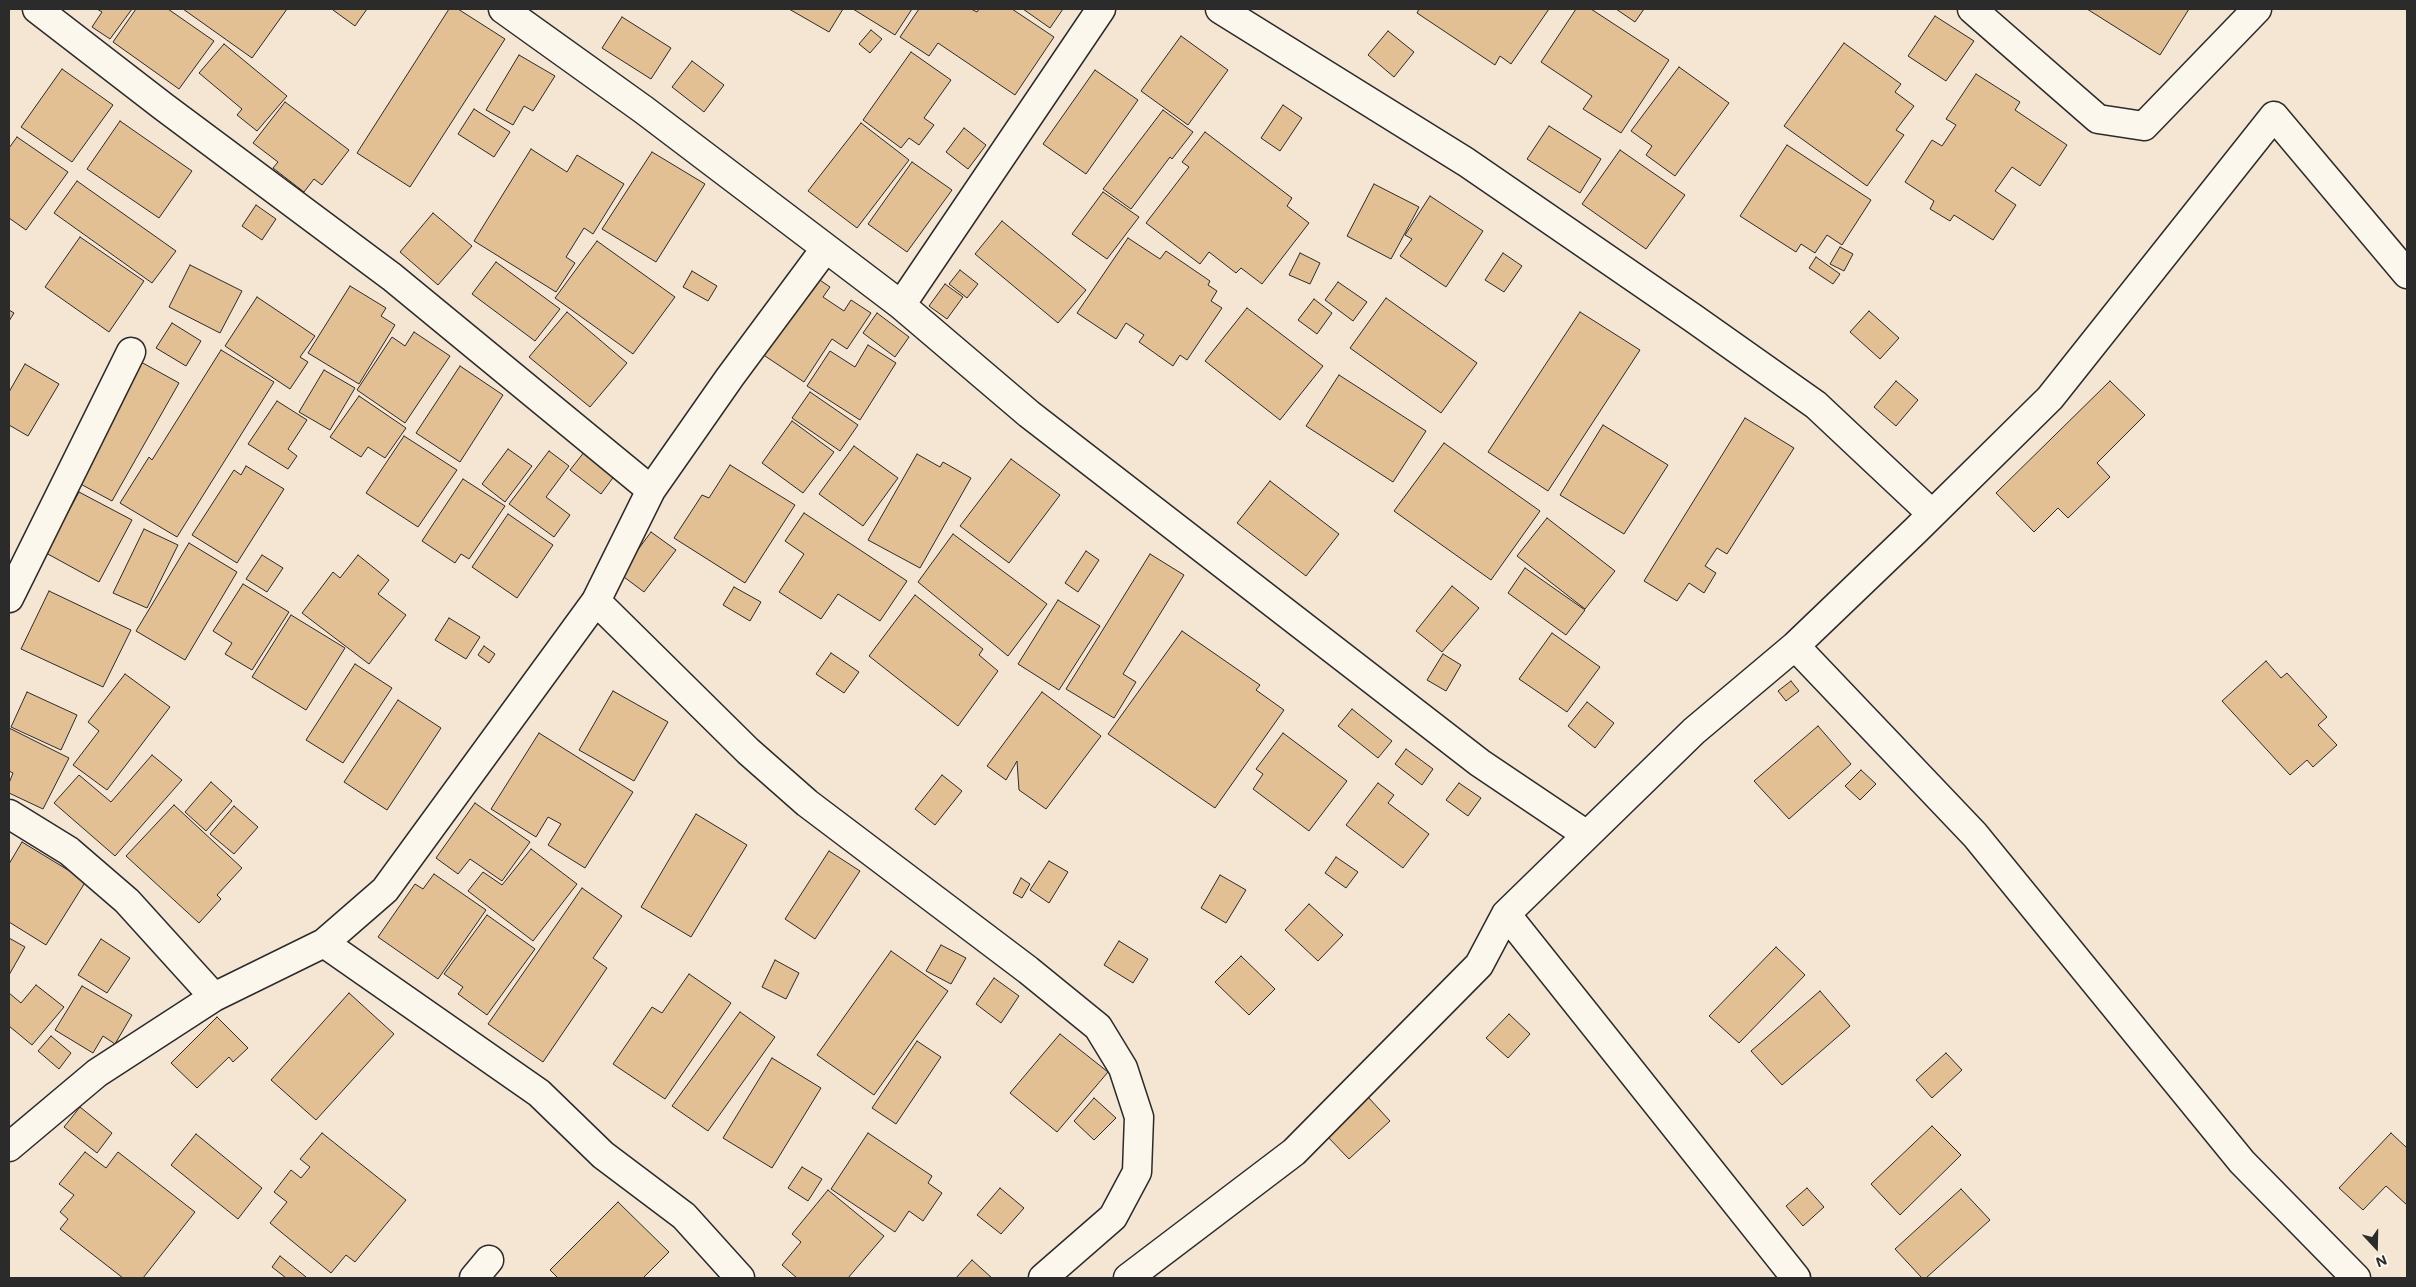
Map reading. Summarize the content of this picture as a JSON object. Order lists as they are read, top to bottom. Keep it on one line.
{"north":"bottom"}
